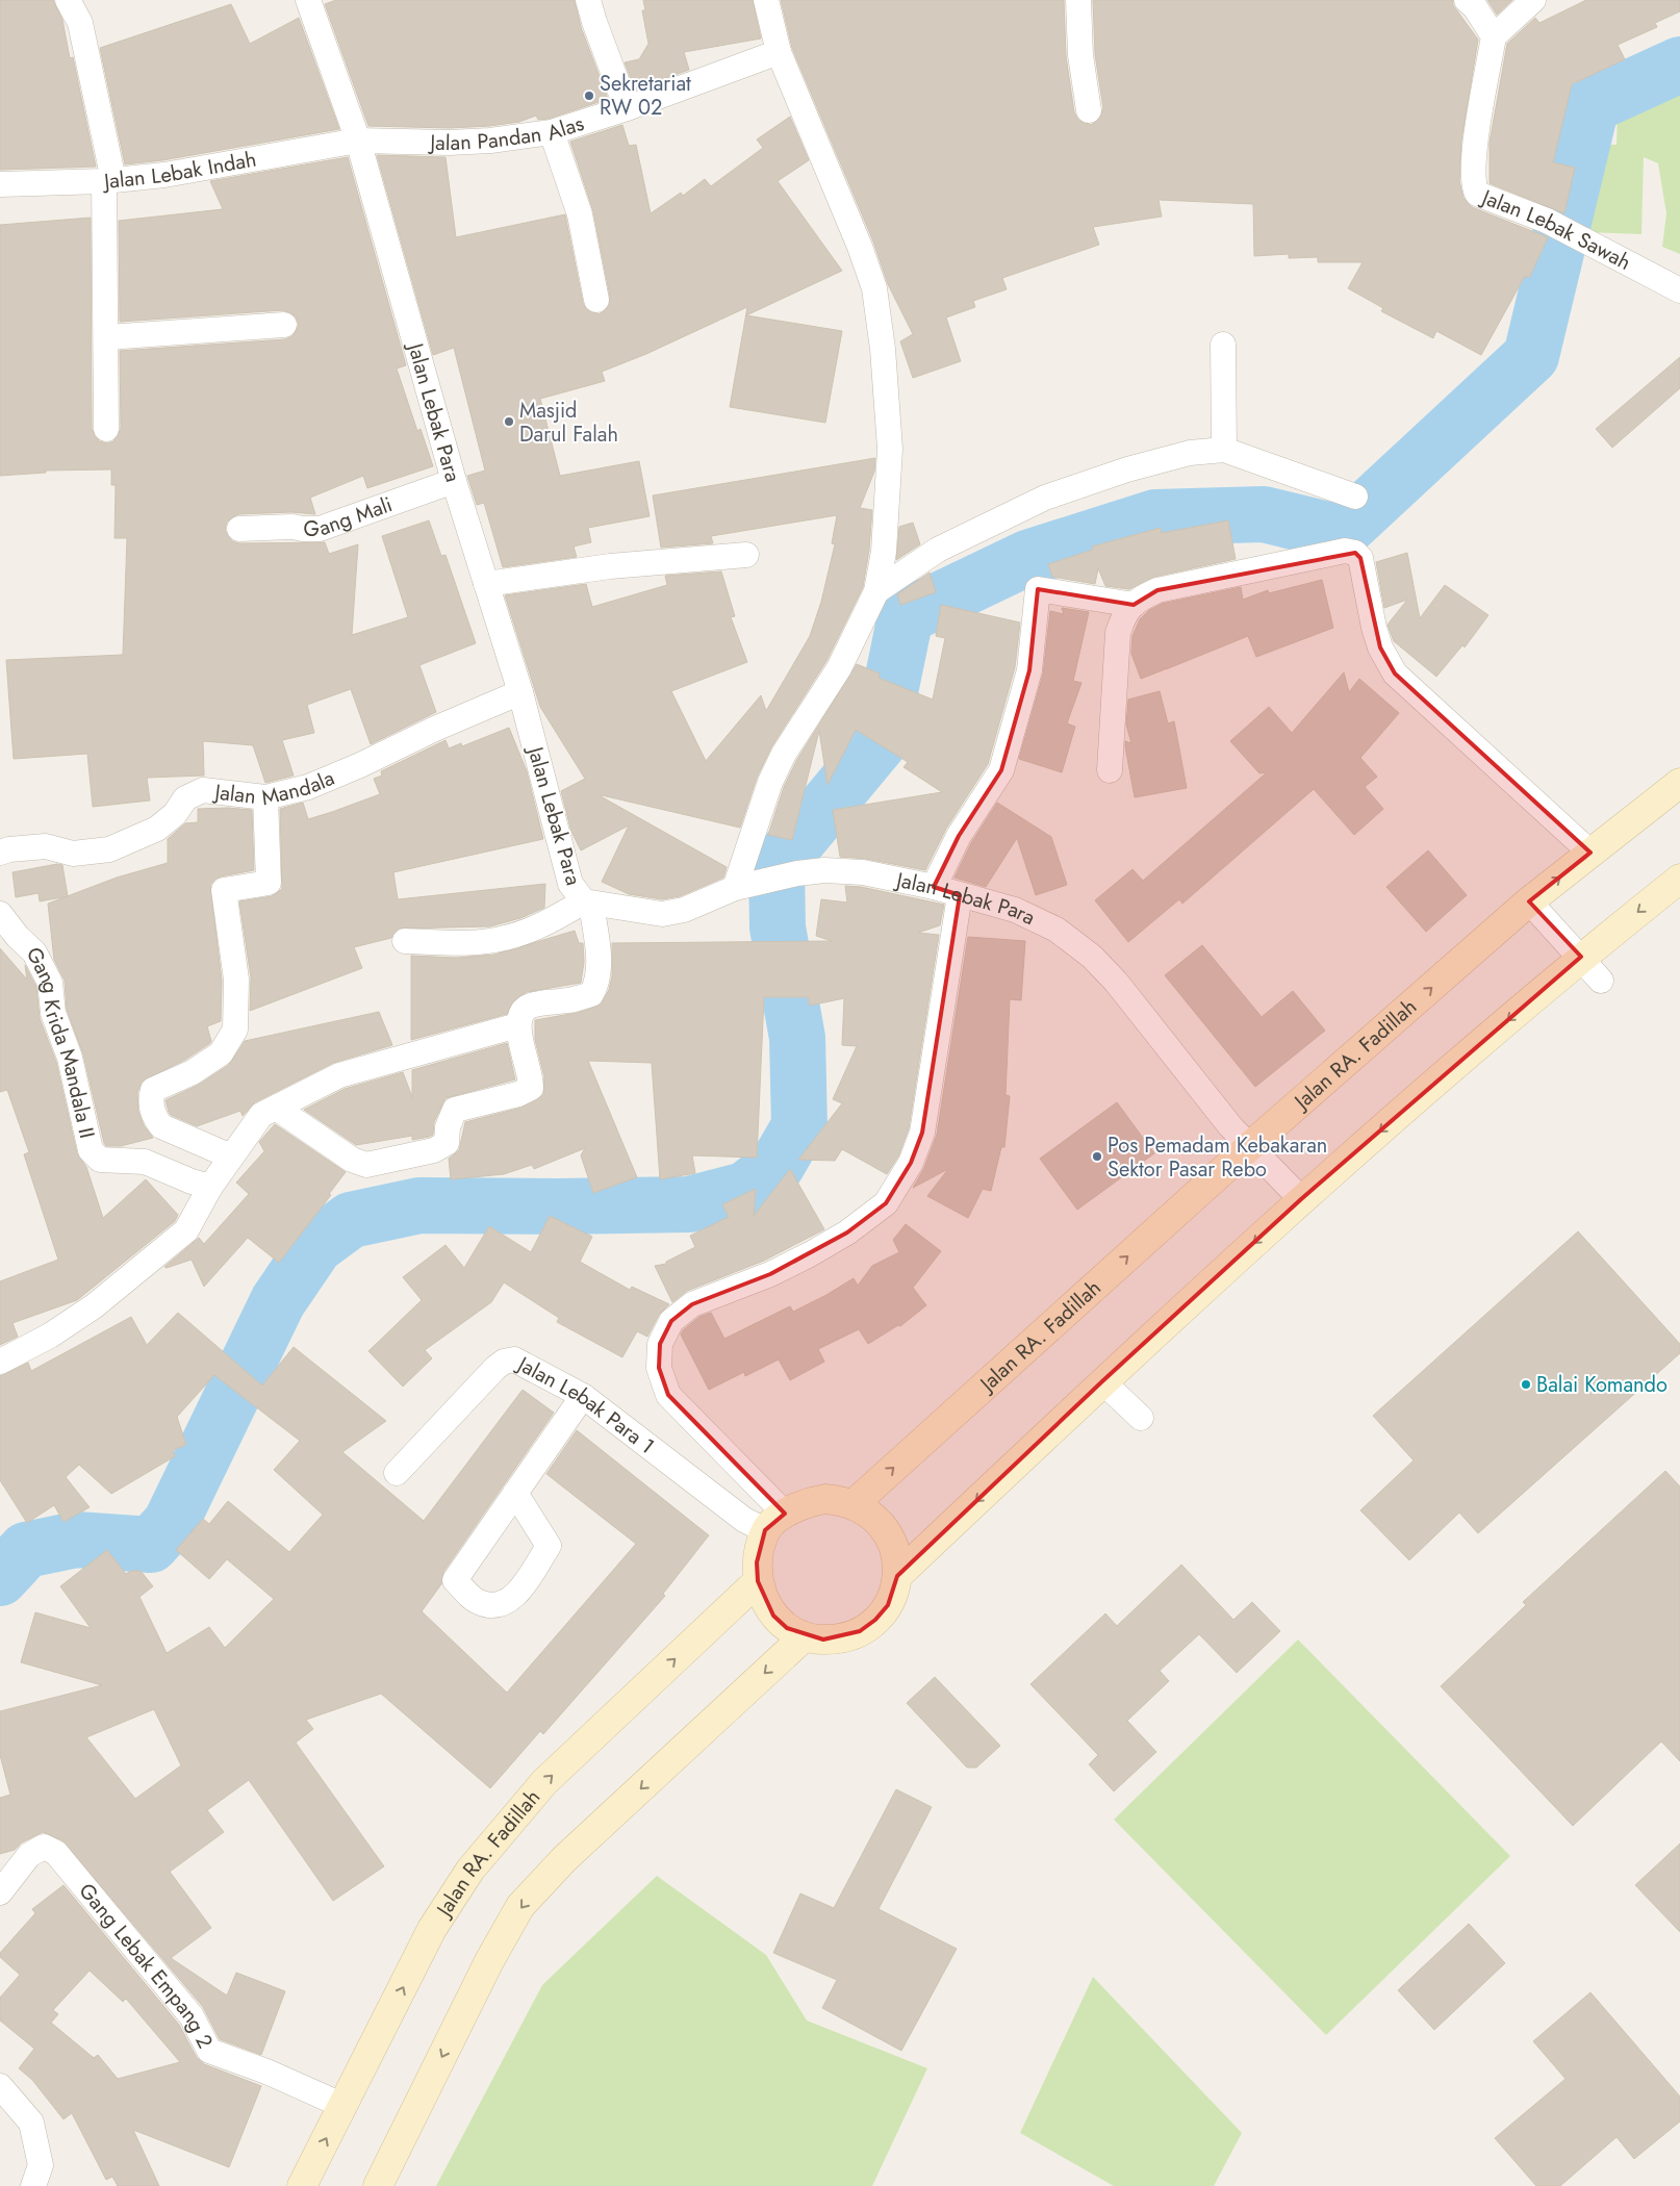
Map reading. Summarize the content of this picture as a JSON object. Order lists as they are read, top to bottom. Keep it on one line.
{"streets":{"main road":["Jalan RA. Fadillah"],"street":["Jalan Pandan Alas","Jalan Lebak Indah","Jalan Lebak Sawah","Jalan Lebak Para","Gang Mali","Jalan Mandala","Gang Krida Mandala II","Jalan Lebak Para 1","Gang Lebak Empang 2"]},"crossings":[["Jalan Pandan Alas","Jalan Lebak Indah"],["Jalan Pandan Alas","Jalan Lebak Para"],["Jalan Lebak Indah","Jalan Lebak Para"],["Jalan Lebak Para","Gang Mali"],["Jalan Lebak Para","Jalan Mandala"],["Jalan Lebak Para","Jalan RA. Fadillah"],["Jalan RA. Fadillah","Jalan Lebak Para 1"],["Jalan RA. Fadillah","Gang Lebak Empang 2"]],"places":["Sekretariat RW 02","Masjid Darul Falah","Pos Pemadam Kebakaran Sektor Pasar Rebo","Balai Komando"]}
